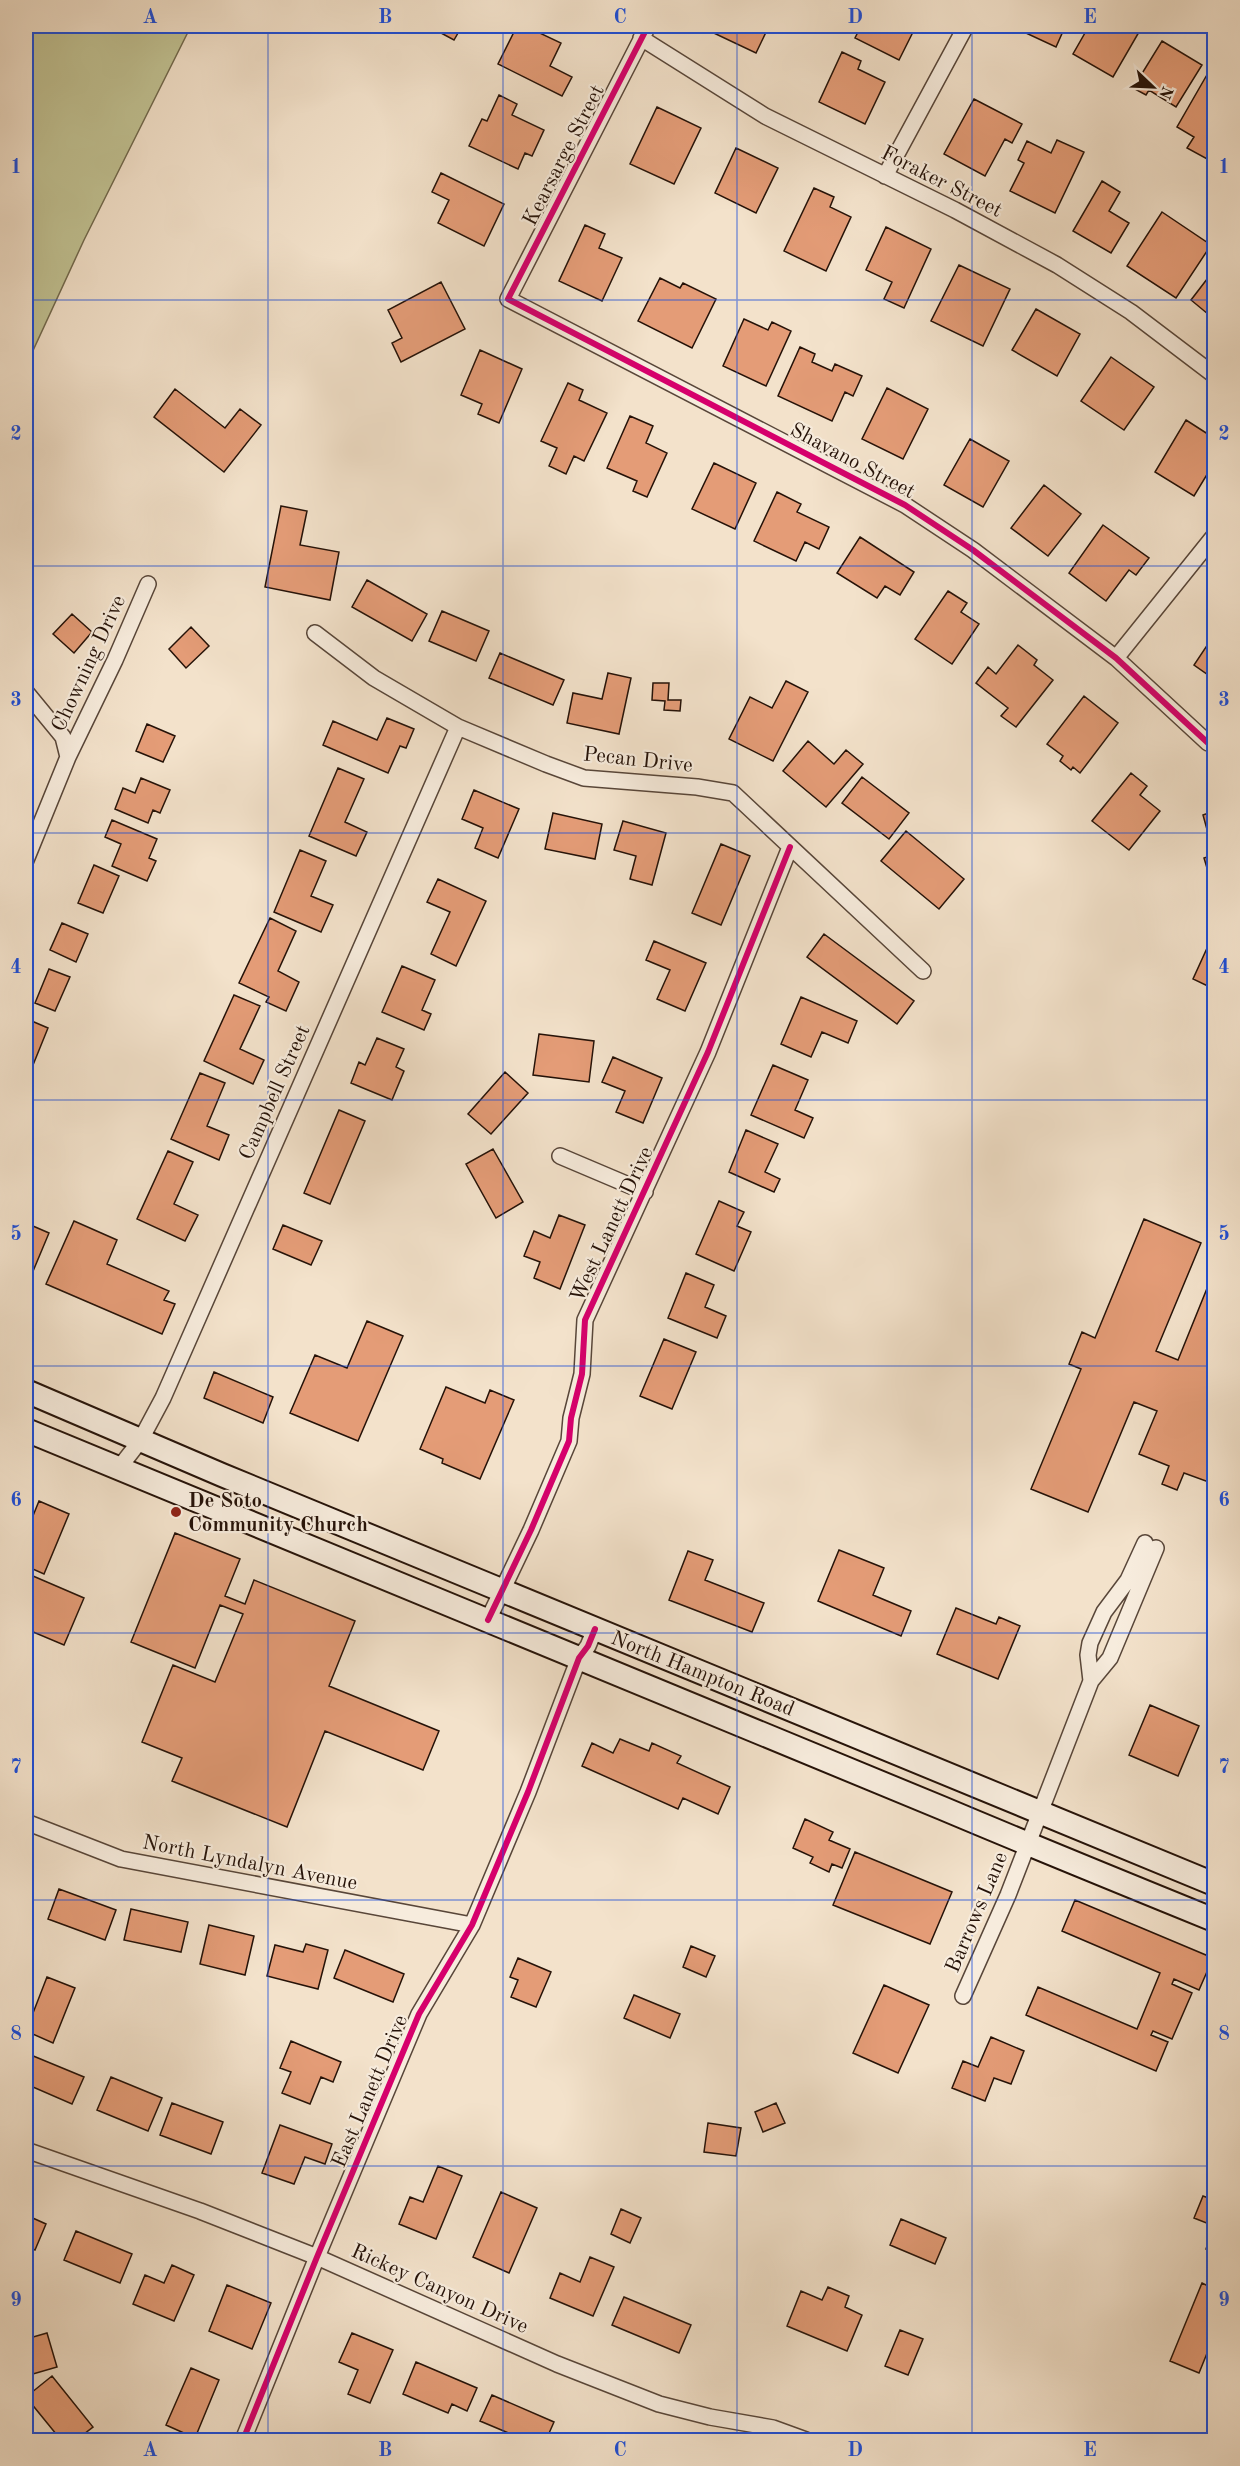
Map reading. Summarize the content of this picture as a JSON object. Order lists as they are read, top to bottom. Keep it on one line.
{"streets":{"main road":["North Hampton Road"],"street":["Kearsarge Street","Foraker Street","Shavano Street","Chowning Drive","Pecan Drive","Campbell Street","West Lanett Drive","North Lyndalyn Avenue","Barrows Lane","East Lanett Drive","Rickey Canyon Drive"]},"crossings":[["Kearsarge Street","Foraker Street"],["Kearsarge Street","Shavano Street"],["Pecan Drive","Campbell Street"],["Pecan Drive","West Lanett Drive"],["Campbell Street","North Hampton Road"],["West Lanett Drive","North Hampton Road"],["North Hampton Road","Barrows Lane"],["North Hampton Road","East Lanett Drive"],["North Lyndalyn Avenue","East Lanett Drive"],["East Lanett Drive","Rickey Canyon Drive"]],"places":["De Soto Community Church"],"north":"bottom right","grid":{"columns":["A","B","C","D","E"],"rows":["1","2","3","4","5","6","7","8","9"]}}
